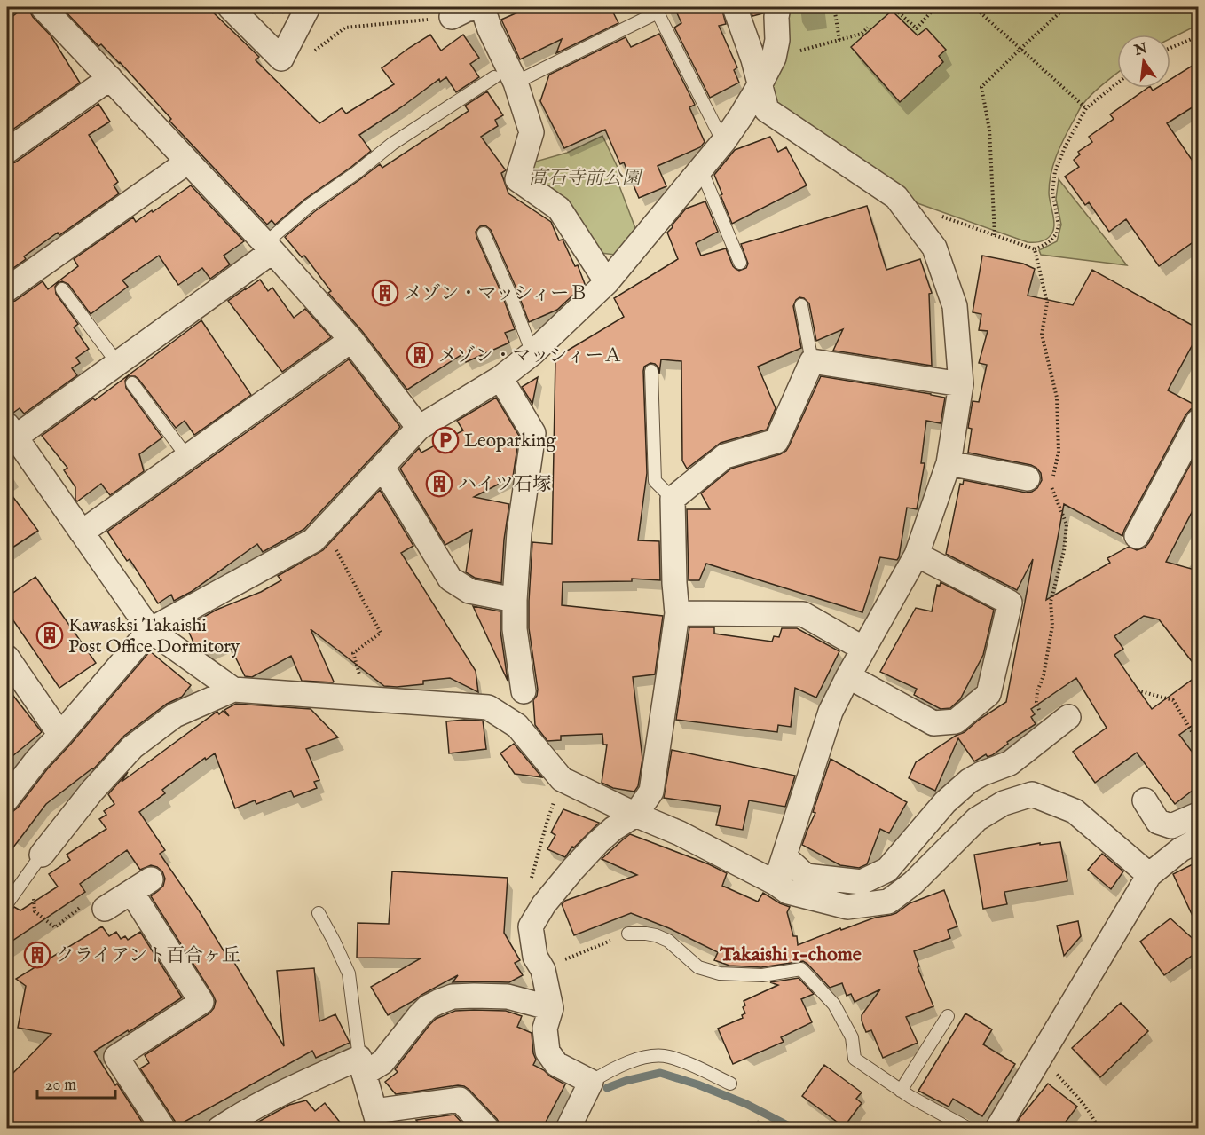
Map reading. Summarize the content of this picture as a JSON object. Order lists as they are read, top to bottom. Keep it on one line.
{"districts":["Takaishi 1-chome"],"parks":["高石寺前公園"],"places":{"building":["メゾン・マッシィーＢ","メゾン・マッシィーＡ","ハイツ石塚","Kawasksi Takaishi Post Office Dormitory","クライアント百合ヶ丘"],"parking":["Leoparking"]},"scale_bar":"20 m","north":"top"}
